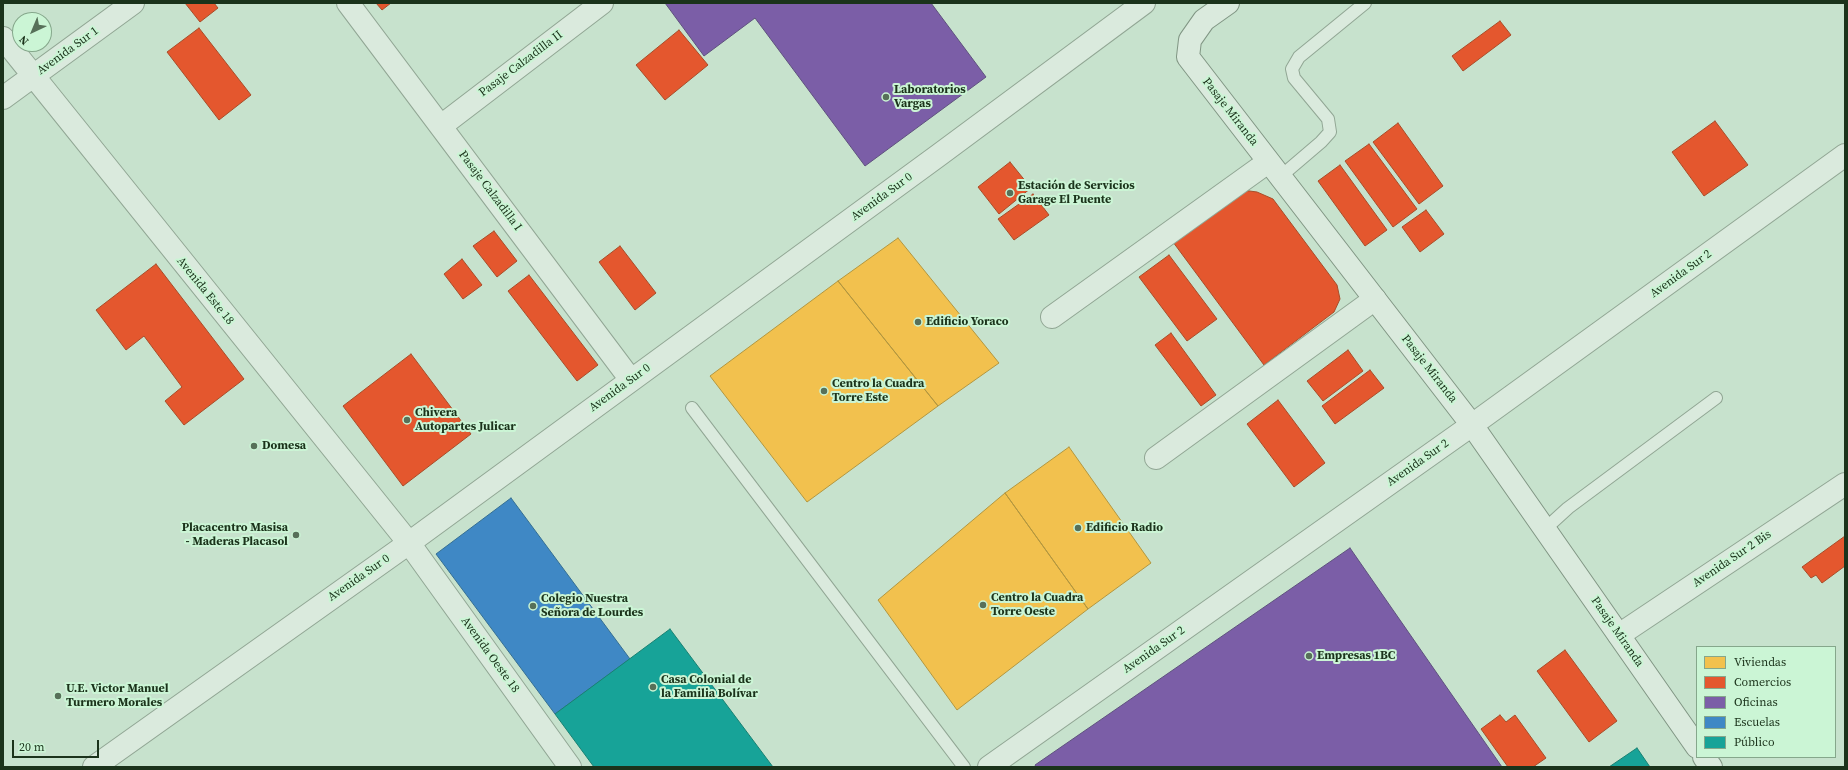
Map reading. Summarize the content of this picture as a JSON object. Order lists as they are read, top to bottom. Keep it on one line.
{"streets":{"street":["Avenida Sur 1","Pasaje Calzadilla II","Pasaje Miranda","Pasaje Calzadilla I","Avenida Sur 0","Avenida Sur 2","Avenida Este 18","Avenida Sur 2 Bis","Avenida Oeste 18"]},"crossings":[["Avenida Sur 1","Avenida Este 18"],["Pasaje Calzadilla II","Pasaje Calzadilla I"],["Pasaje Miranda","Avenida Sur 2"],["Pasaje Miranda","Avenida Sur 2 Bis"],["Pasaje Calzadilla I","Avenida Sur 0"],["Avenida Sur 0","Avenida Este 18"],["Avenida Sur 0","Avenida Oeste 18"],["Avenida Este 18","Avenida Oeste 18"]],"places":["Laboratorios Vargas","Estación de Servicios Garage El Puente","Edificio Yoraco","Centro la Cuadra Torre Este","Chivera Autopartes Julicar","Domesa","Edificio Radio","Placacentro Masisa - Maderas Placasol","Centro la Cuadra Torre Oeste","Colegio Nuestra Señora de Lourdes","Empresas 1BC","Casa Colonial de la Familia Bolívar","U.E. Victor Manuel Turmero Morales"],"legend":["Viviendas","Comercios","Oficinas","Escuelas","Público"],"scale_bar":"20 m","north":"bottom left"}
